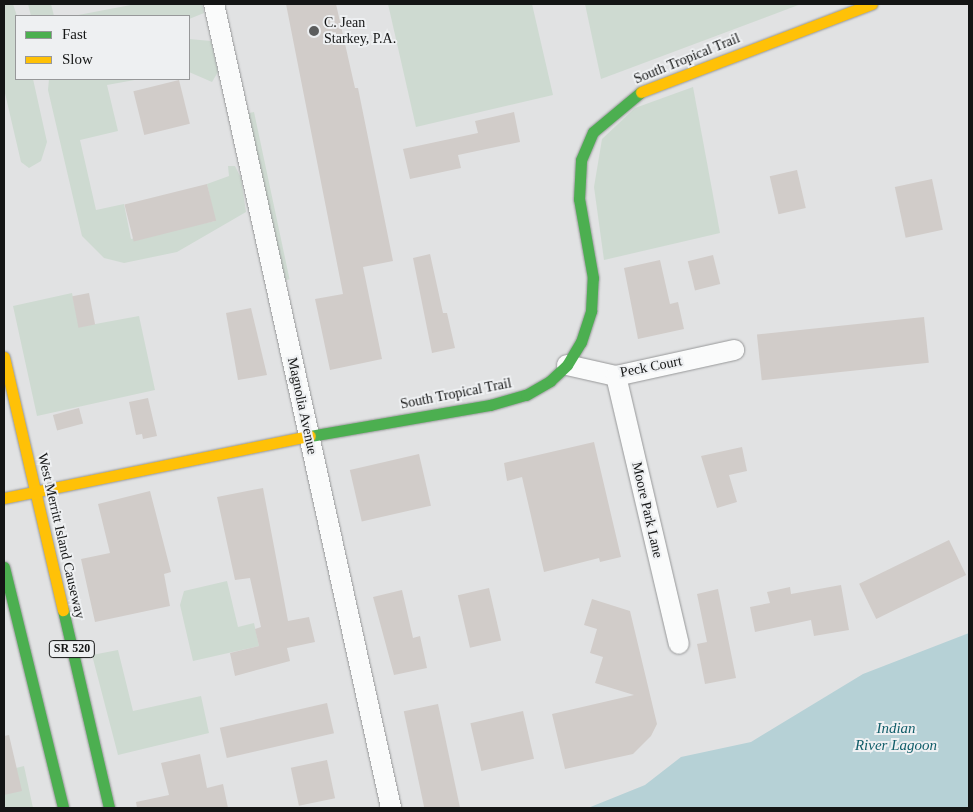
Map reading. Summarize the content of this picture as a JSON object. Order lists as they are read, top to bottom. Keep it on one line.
{"streets":{"street":["South Tropical Trail","Peck Court","Magnolia Avenue","Moore Park Lane","West Merritt Island Causeway","SR 520"]},"crossings":[["South Tropical Trail","Peck Court"],["South Tropical Trail","Magnolia Avenue"],["South Tropical Trail","West Merritt Island Causeway"],["Peck Court","Moore Park Lane"]],"water":["Indian River Lagoon"],"places":["C. Jean Starkey, P.A."],"legend":["Fast","Slow"]}
